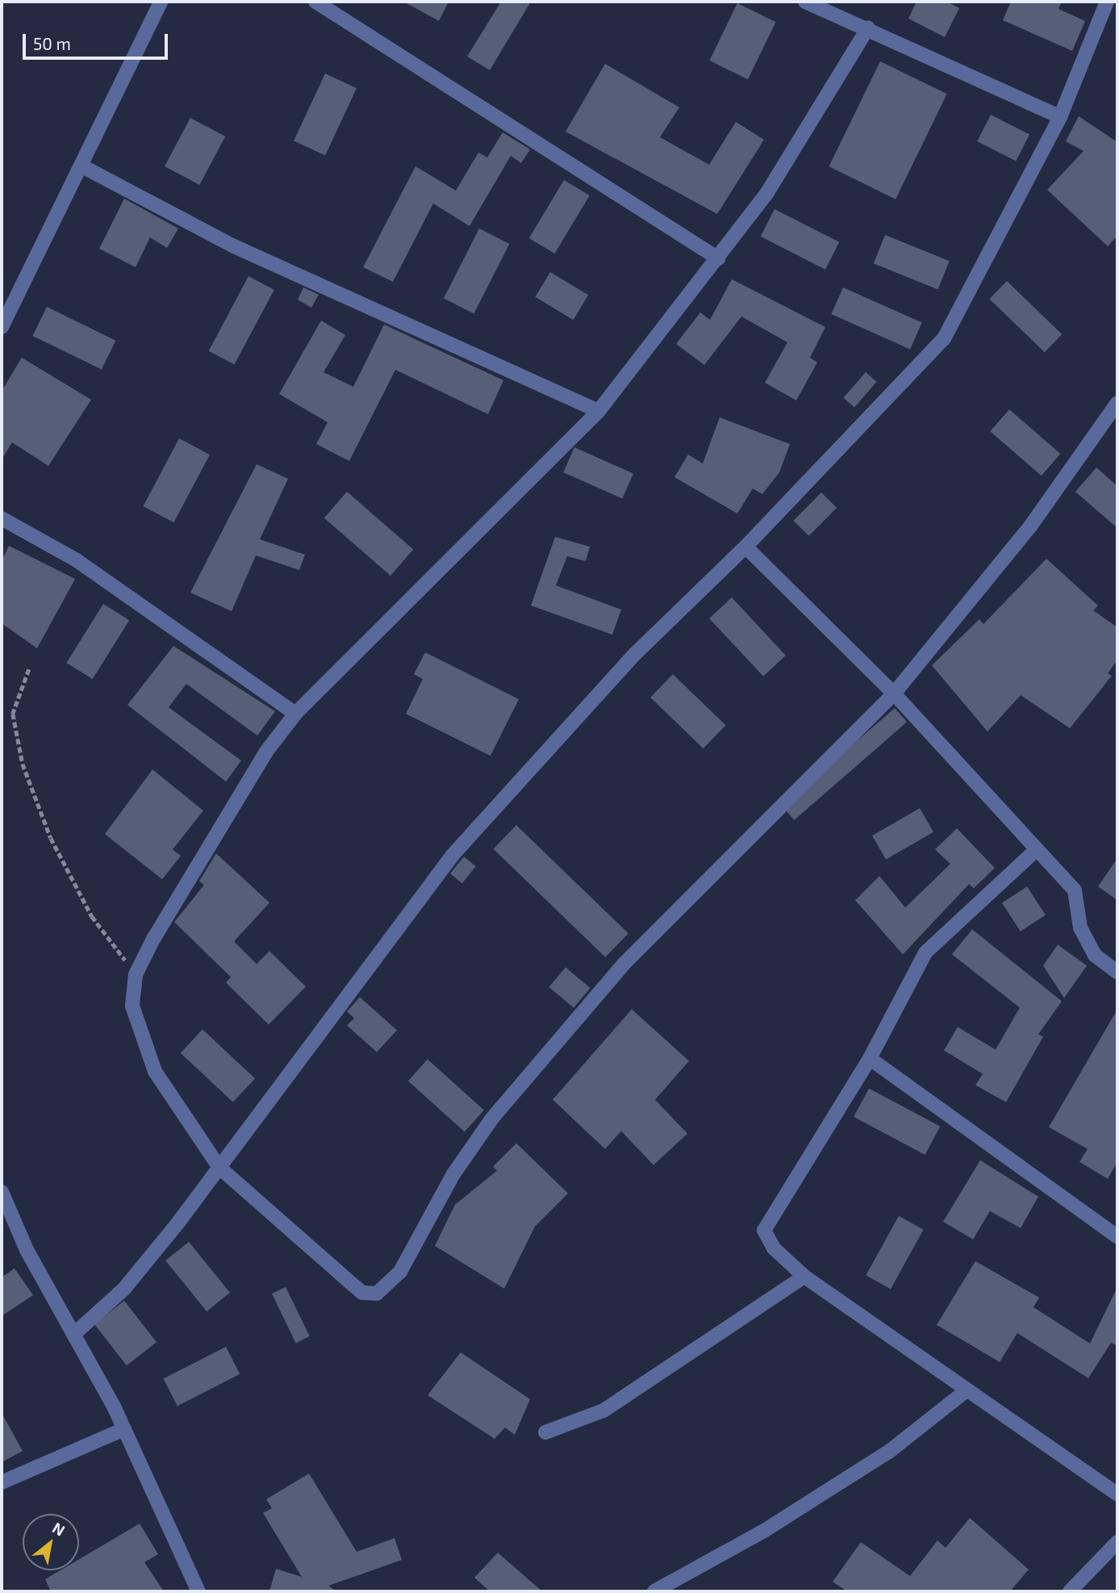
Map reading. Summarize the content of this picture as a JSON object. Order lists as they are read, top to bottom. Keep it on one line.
{"scale_bar":"50 m","north":"top right"}
